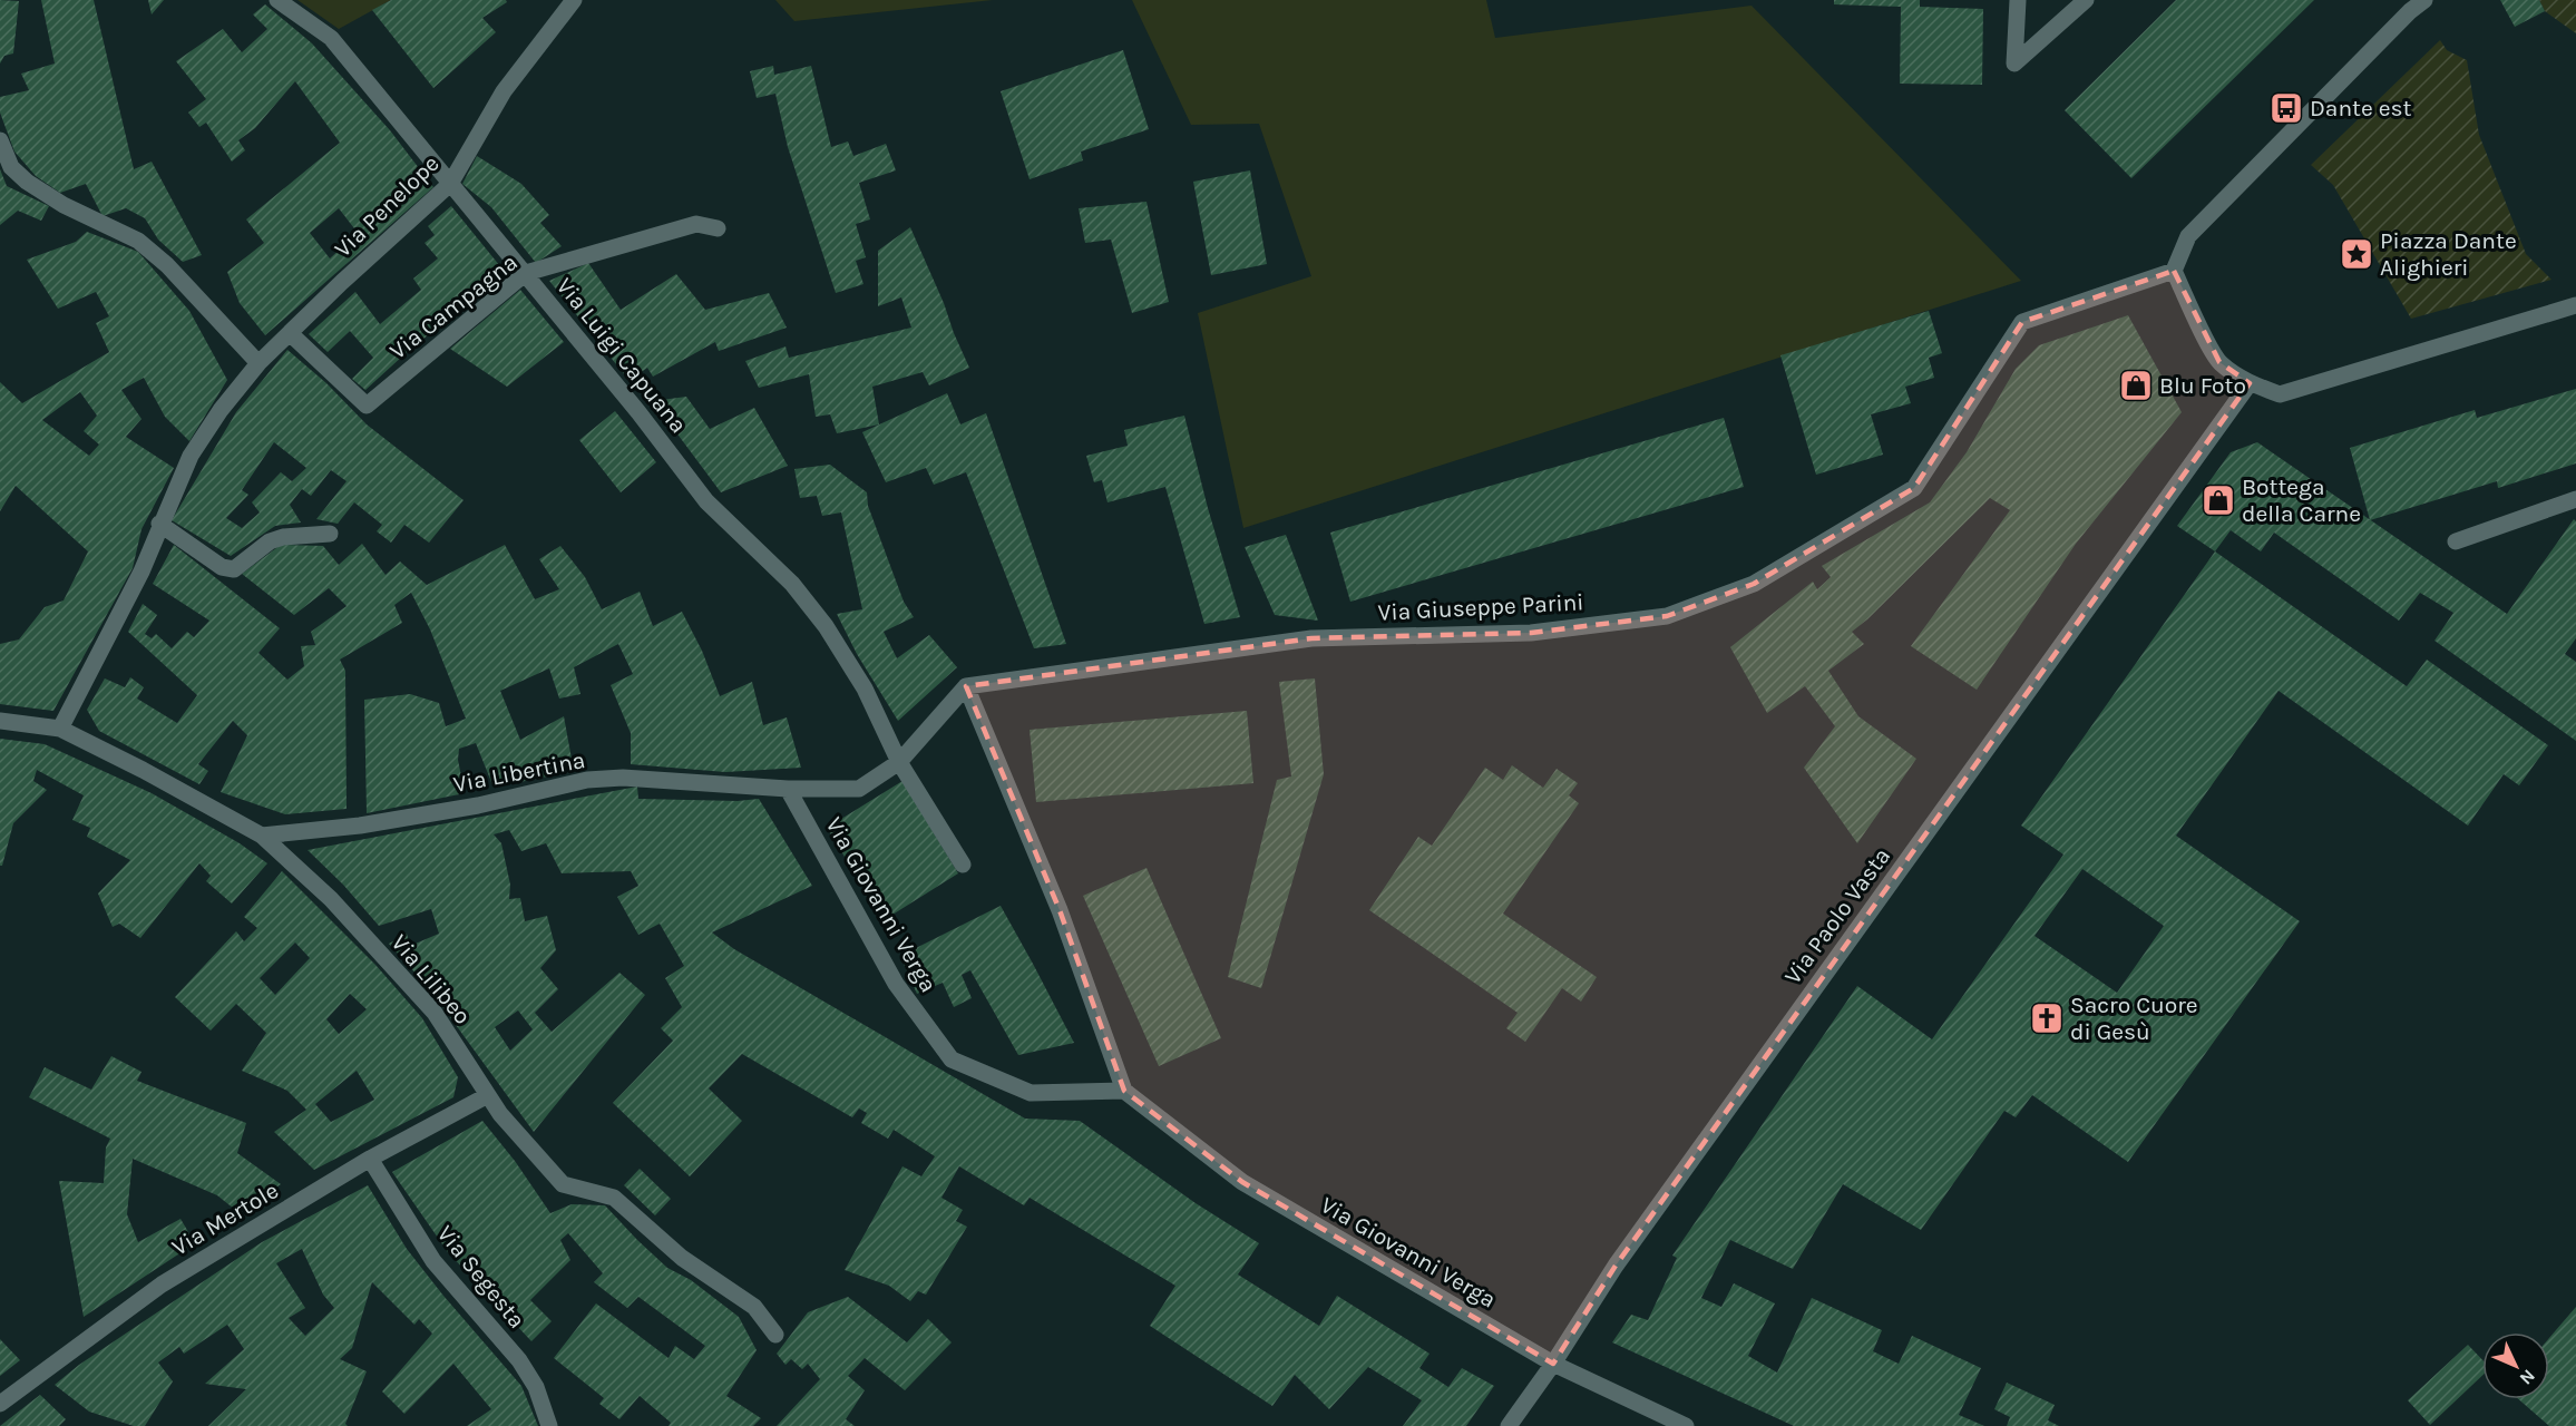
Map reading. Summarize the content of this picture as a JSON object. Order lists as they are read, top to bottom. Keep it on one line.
{"streets":{"street":["Via Penelope","Via Campagna","Via Luigi Capuana","Via Giuseppe Parini","Via Libertina","Via Giovanni Verga","Via Paolo Vasta","Via Lilibeo","Via Mertole","Via Segesta"]},"crossings":[["Via Penelope","Via Campagna"],["Via Penelope","Via Luigi Capuana"],["Via Penelope","Via Lilibeo"],["Via Campagna","Via Luigi Capuana"],["Via Libertina","Via Giovanni Verga"],["Via Libertina","Via Lilibeo"],["Via Giovanni Verga","Via Paolo Vasta"],["Via Lilibeo","Via Mertole"],["Via Mertole","Via Segesta"]],"places":{"bus stop":["Dante est"],"place":["Piazza Dante Alighieri"],"shop":["Blu Foto","Bottega della Carne"],"church":["Sacro Cuore di Gesù"]},"north":"bottom right"}
